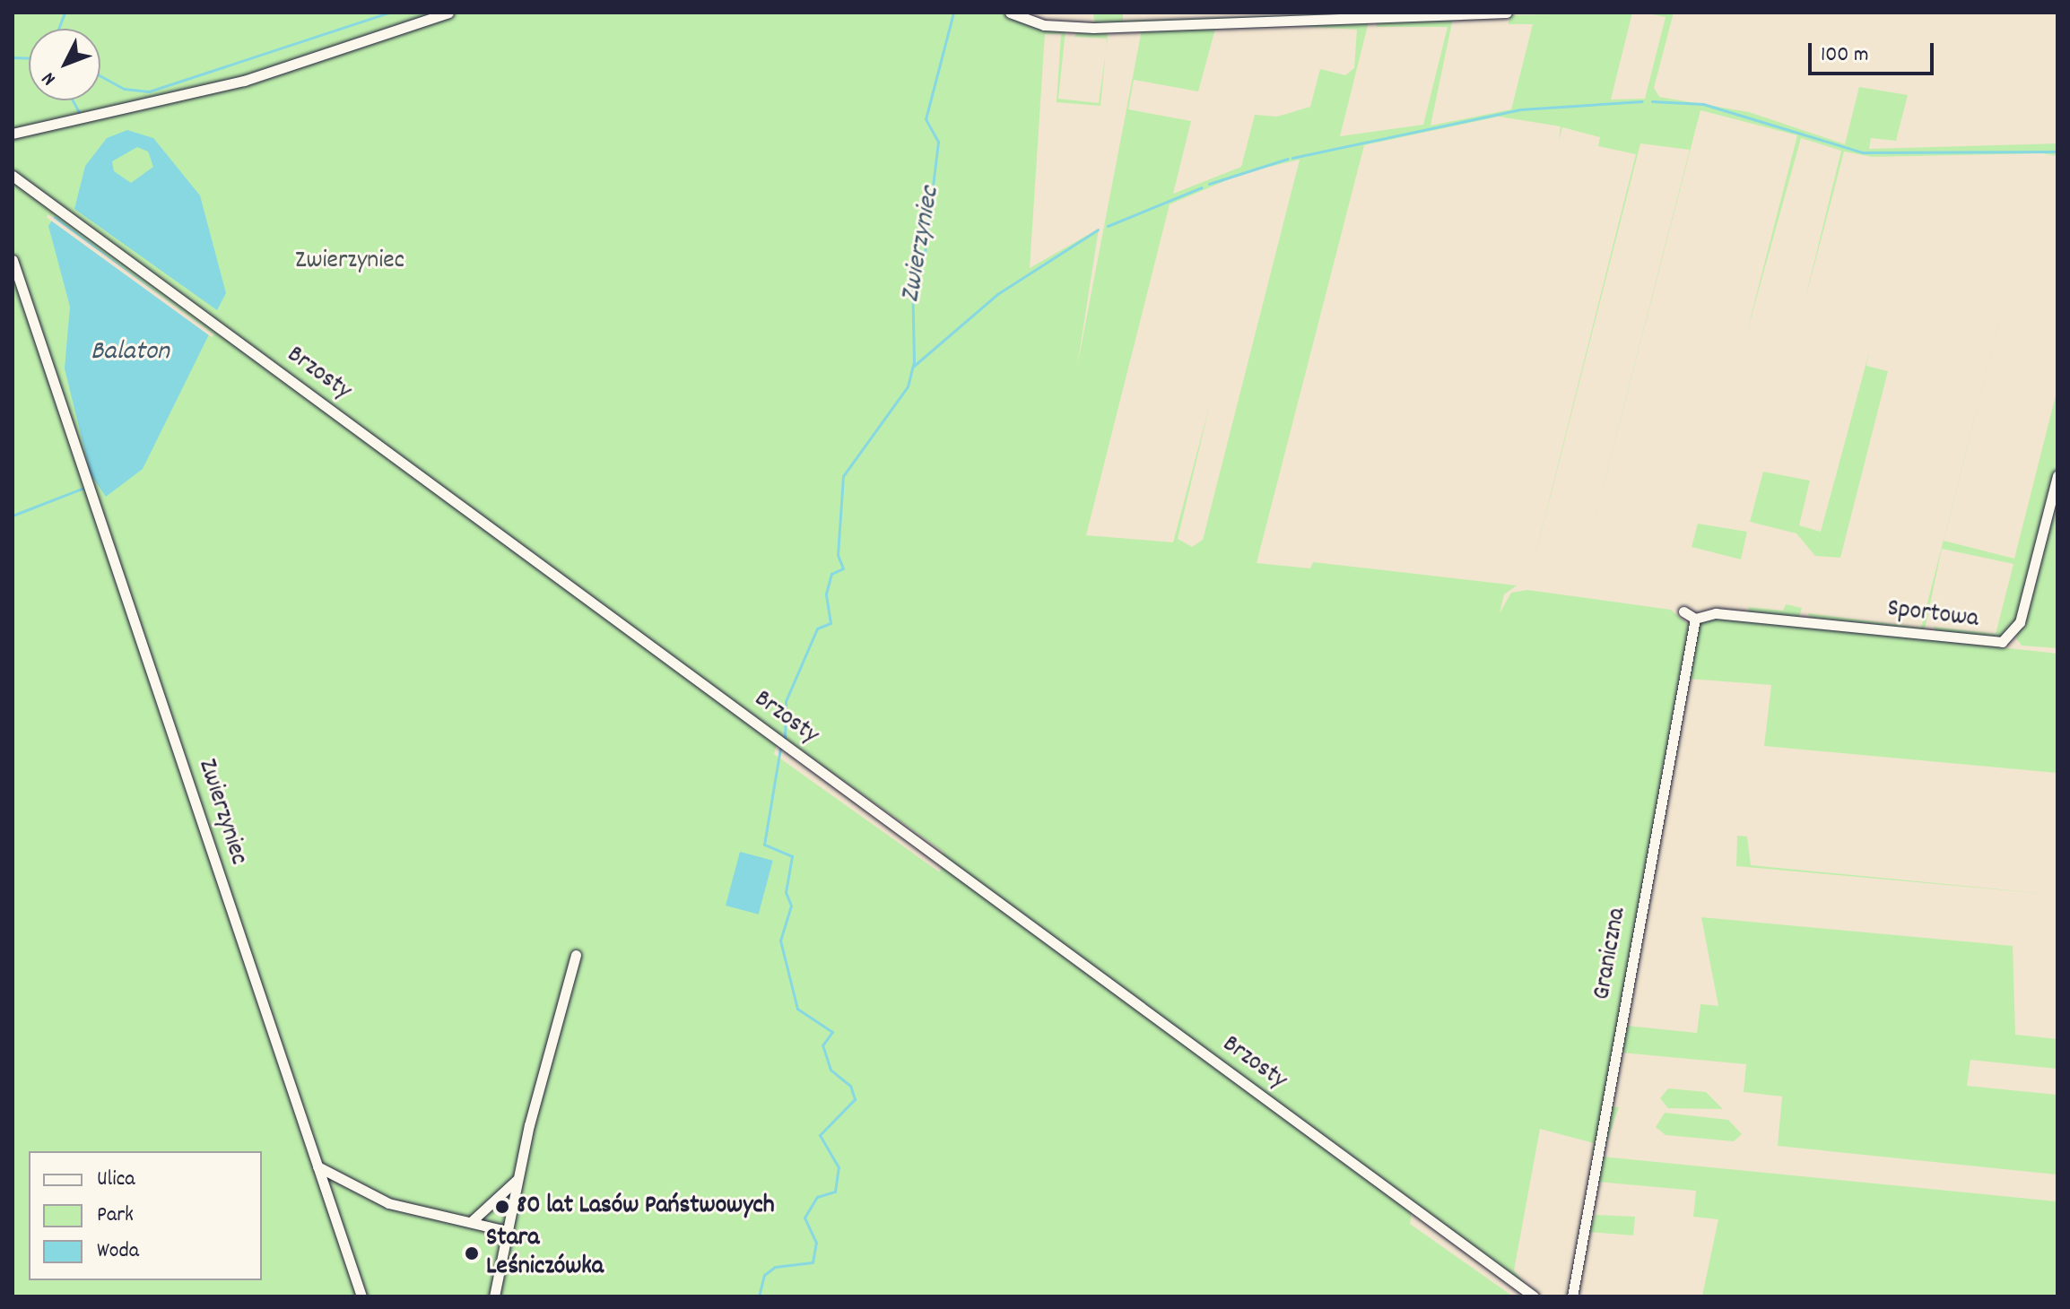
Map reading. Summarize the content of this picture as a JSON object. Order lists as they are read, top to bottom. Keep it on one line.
{"streets":{"street":["Brzosty","Sportowa","Zwierzyniec","Graniczna"]},"crossings":[["Sportowa","Graniczna"]],"water":["Zwierzyniec","Balaton"],"parks":["Zwierzyniec"],"places":["80 lat Lasów Państwowych","Stara Leśniczówka"],"legend":["Ulica","Park","Woda"],"scale_bar":"100 m","north":"bottom left"}
